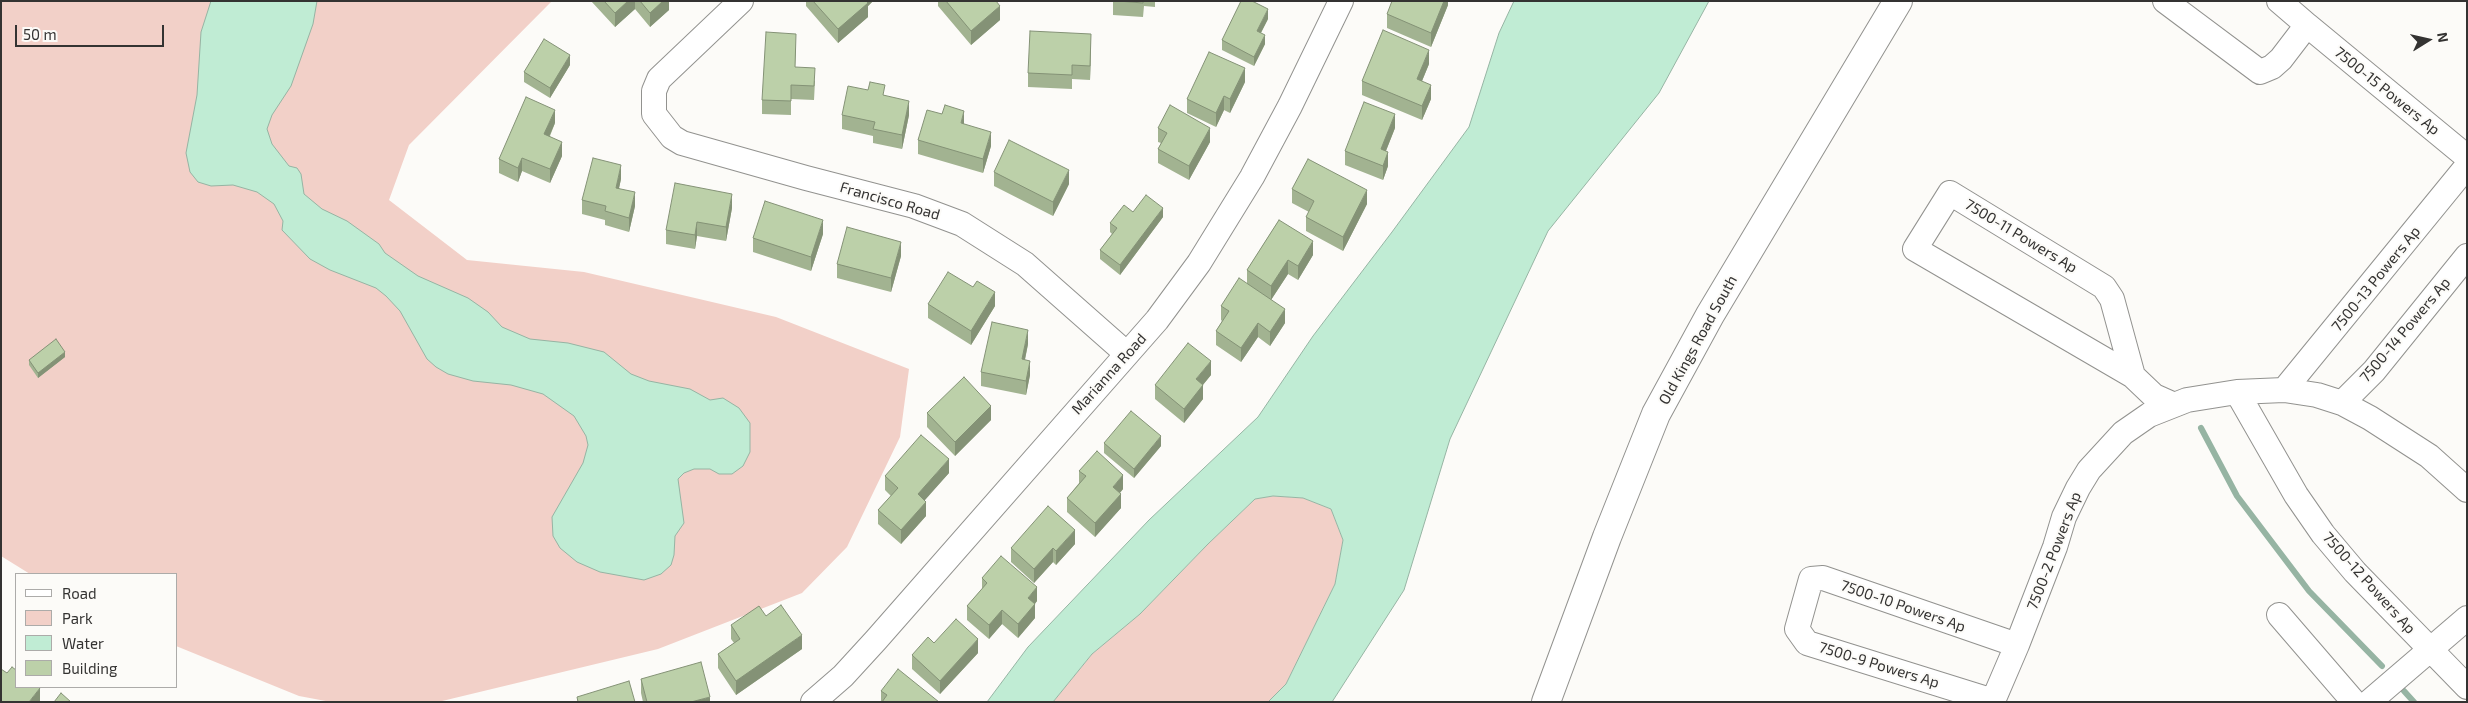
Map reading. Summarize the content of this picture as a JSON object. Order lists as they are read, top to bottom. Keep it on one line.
{"streets":{"street":["7500-15 Powers Ap","Francisco Road","7500-11 Powers Ap","7500-13 Powers Ap","7500-14 Powers Ap","Old Kings Road South","Marianna Road","7500-2 Powers Ap","7500-12 Powers Ap","7500-10 Powers Ap","7500-9 Powers Ap"]},"crossings":[["Francisco Road","Marianna Road"],["7500-11 Powers Ap","7500-2 Powers Ap"],["7500-13 Powers Ap","7500-2 Powers Ap"],["7500-14 Powers Ap","7500-2 Powers Ap"],["7500-2 Powers Ap","7500-12 Powers Ap"],["7500-2 Powers Ap","7500-10 Powers Ap"],["7500-2 Powers Ap","7500-9 Powers Ap"],["7500-10 Powers Ap","7500-9 Powers Ap"]],"legend":["Road","Park","Water","Building"],"scale_bar":"50 m","north":"right"}
